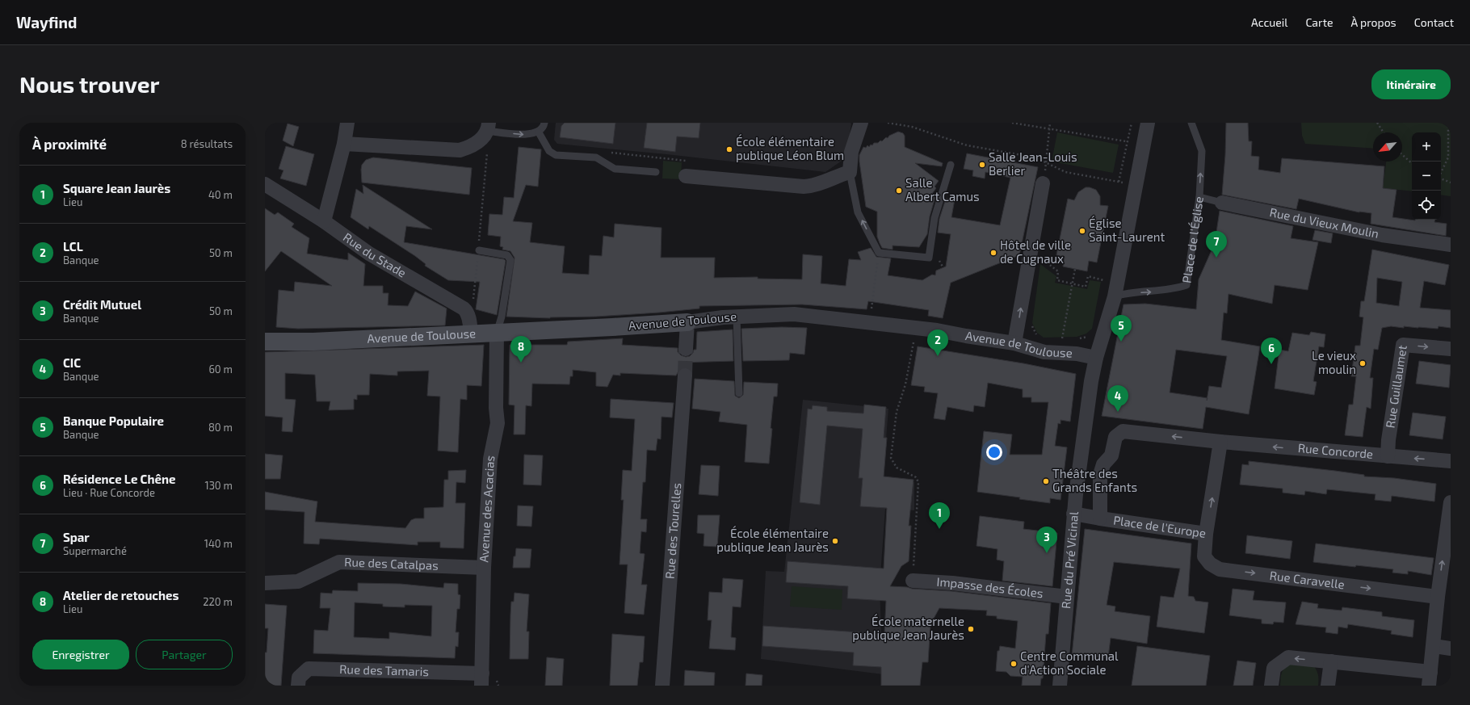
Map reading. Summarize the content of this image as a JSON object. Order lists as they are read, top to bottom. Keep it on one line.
{"streets":{"street":["Rue du Vieux Moulin","Rue du Stade","Avenue de Toulouse","Rue Guillaumet","Rue Concorde","Avenue des Acacias","Place de l'Europe","Rue des Tourelles","Rue du Pré Vicinal","Rue des Catalpas","Rue Caravelle","Impasse des Écoles","Rue des Tamaris"],"lane":["Place de l'Église"]},"crossings":[["Rue du Vieux Moulin","Place de l'Église"],["Avenue de Toulouse","Avenue des Acacias"],["Avenue de Toulouse","Rue du Pré Vicinal"],["Rue Guillaumet","Rue Concorde"],["Rue Concorde","Place de l'Europe"],["Avenue des Acacias","Rue des Catalpas"],["Avenue des Acacias","Rue des Tamaris"],["Place de l'Europe","Rue du Pré Vicinal"],["Place de l'Europe","Rue Caravelle"],["Rue du Pré Vicinal","Impasse des Écoles"]],"one_way":["Rue Concorde"],"places":["École élémentaire publique Léon Blum","Salle Jean-Louis Berlier","Salle Albert Camus","Église Saint-Laurent","Hôtel de ville de Cugnaux","Le vieux moulin","Théâtre des Grands Enfants","École élémentaire publique Jean Jaurès","École maternelle publique Jean Jaurès","Centre Communal d'Action Sociale"],"north":"bottom left","page":{"header":"Wayfind","nav":["Accueil","Carte","À propos","Contact"],"buttons":["Itinéraire",["Enregistrer","Partager"]],"title":"Nous trouver","heading":["À proximité","8 résultats"],"map_buttons":["+","−"],"list":[{"mark":"1","name":"Square Jean Jaurès","note":"Lieu","value":"40 m"},{"mark":"2","name":"LCL","note":"Banque","value":"50 m"},{"mark":"3","name":"Crédit Mutuel","note":"Banque","value":"50 m"},{"mark":"4","name":"CIC","note":"Banque","value":"60 m"},{"mark":"5","name":"Banque Populaire","note":"Banque","value":"80 m"},{"mark":"6","name":"Résidence Le Chêne","note":"Lieu · Rue Concorde","value":"130 m"},{"mark":"7","name":"Spar","note":"Supermarché","value":"140 m"},{"mark":"8","name":"Atelier de retouches","note":"Lieu","value":"220 m"}],"pins":["7","5","2","8","6","4","1","3"]}}
